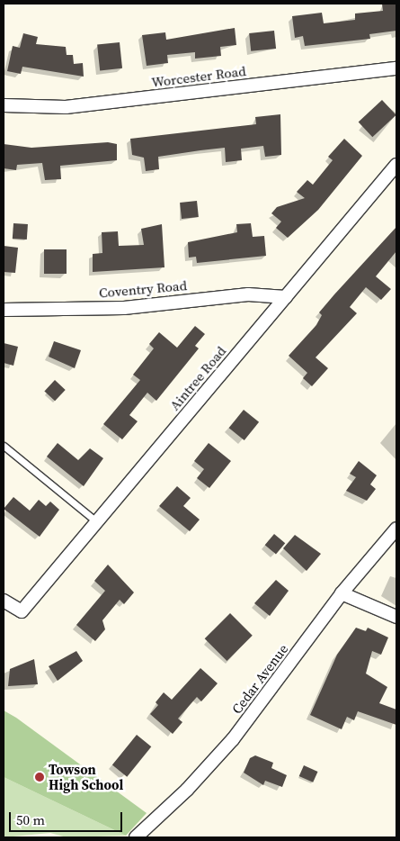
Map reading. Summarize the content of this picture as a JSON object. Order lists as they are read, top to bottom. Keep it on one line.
{"streets":{"street":["Worcester Road","Coventry Road","Aintree Road","Cedar Avenue"]},"crossings":[["Coventry Road","Aintree Road"]],"places":["Towson High School"],"scale_bar":"50 m"}
